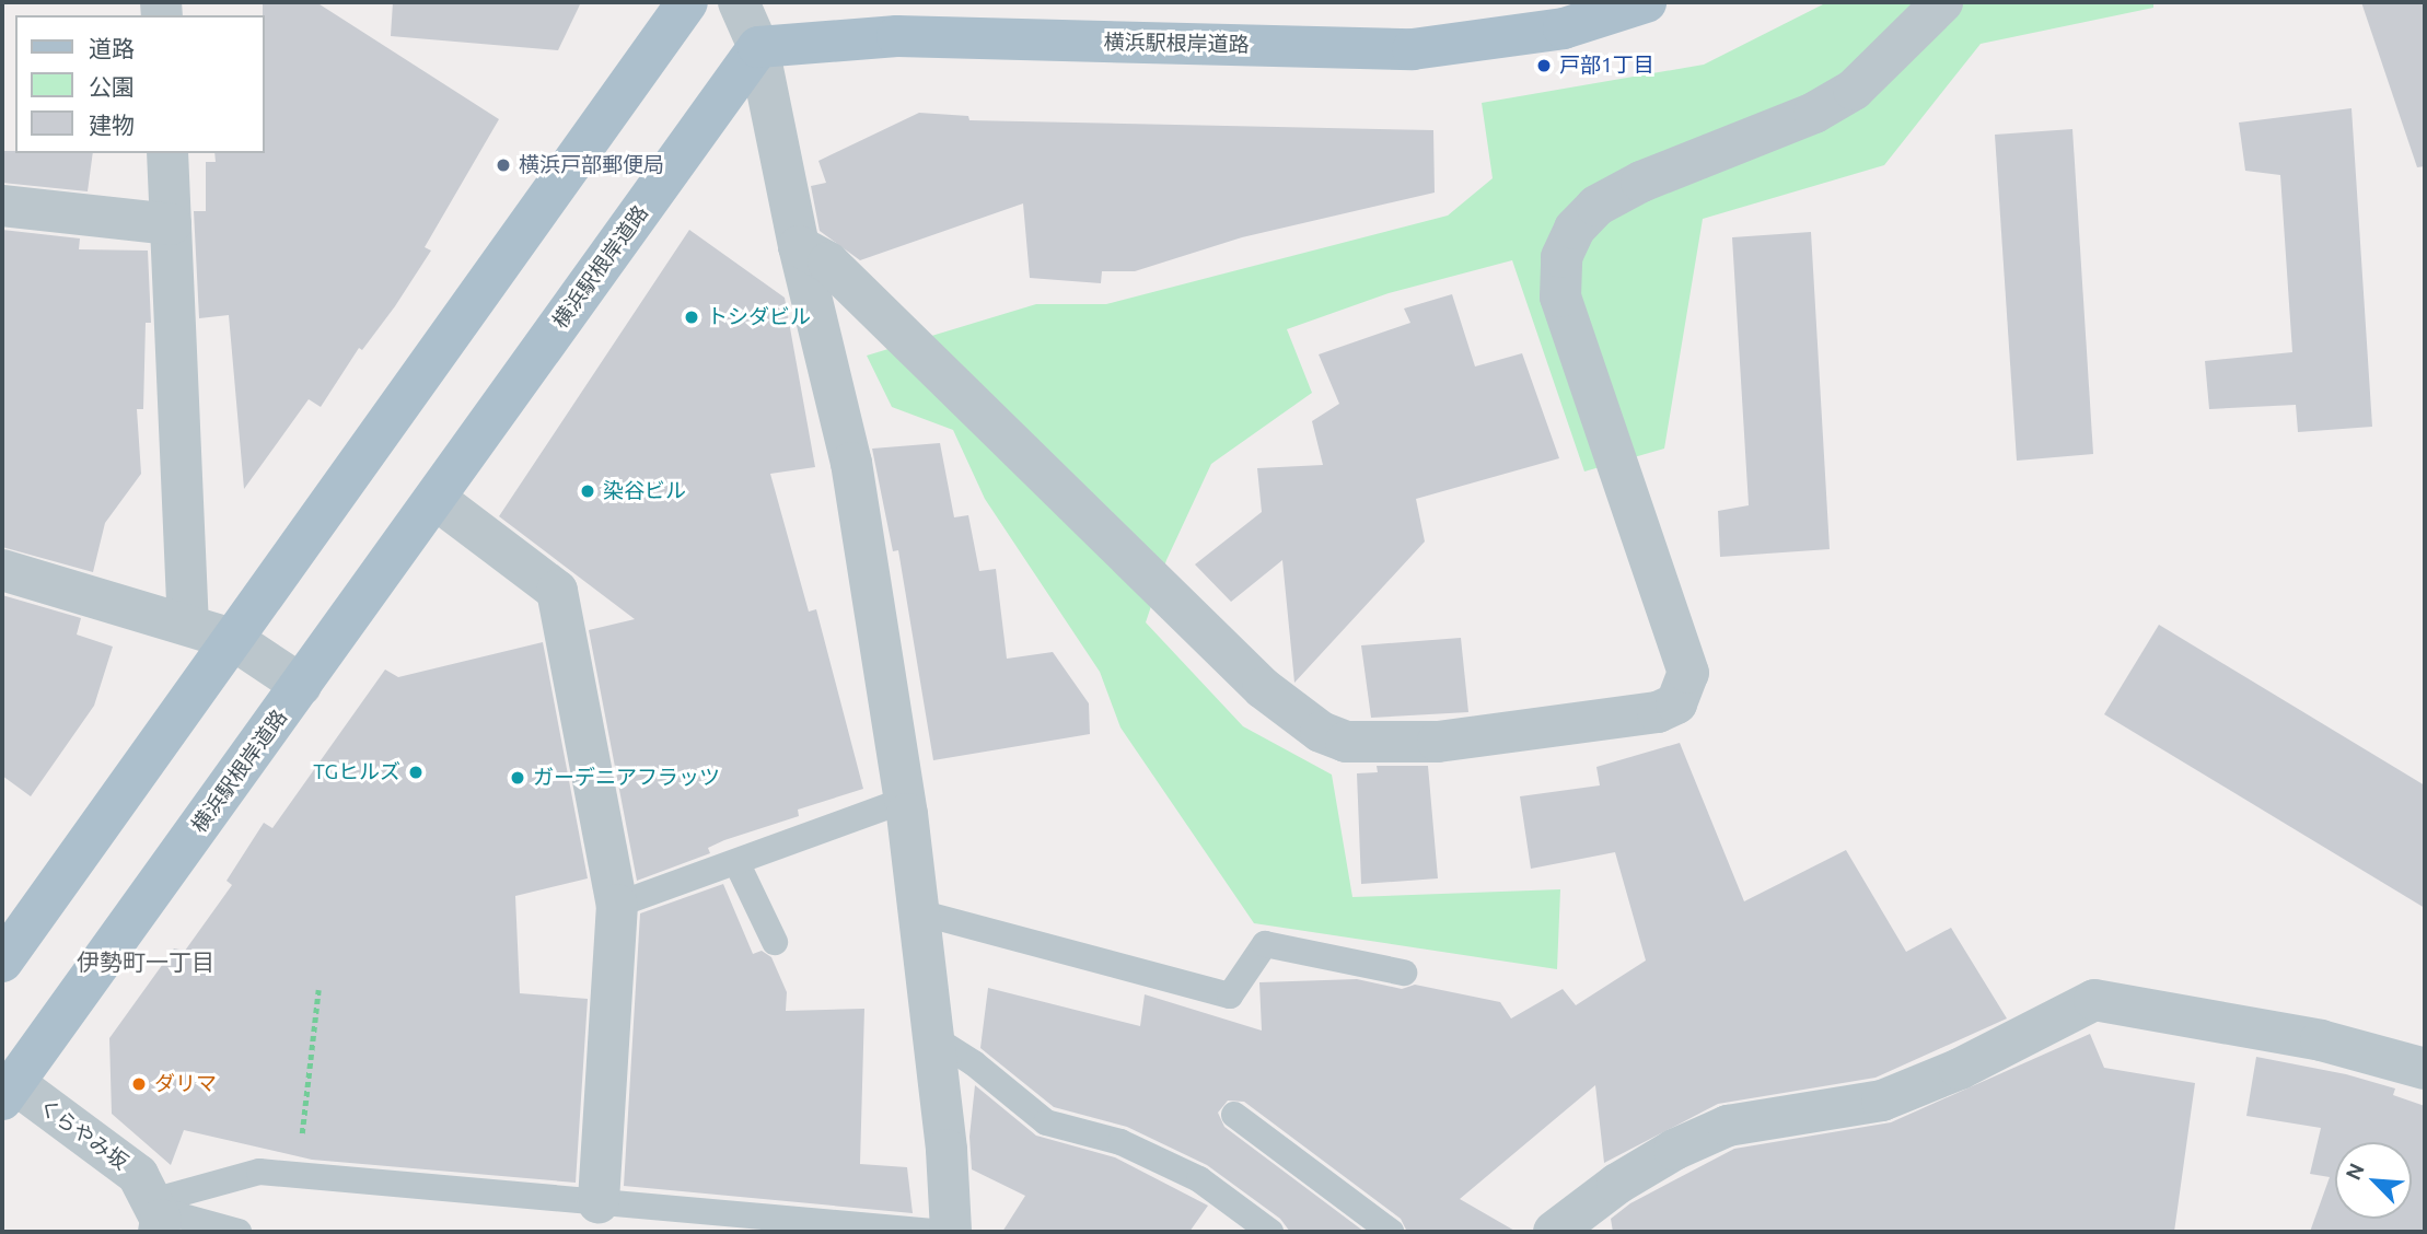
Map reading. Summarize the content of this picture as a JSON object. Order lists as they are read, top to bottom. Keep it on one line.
{"streets":{"main road":["横浜駅根岸道路"],"street":["くらやみ坂"]},"crossings":[["横浜駅根岸道路","くらやみ坂"]],"districts":["伊勢町一丁目"],"places":["戸部1丁目","横浜戸部郵便局","トシダビル","染谷ビル","TGヒルズ","ガーデニアフラッツ","ダリマ"],"legend":["道路","公園","建物"],"north":"top left"}
